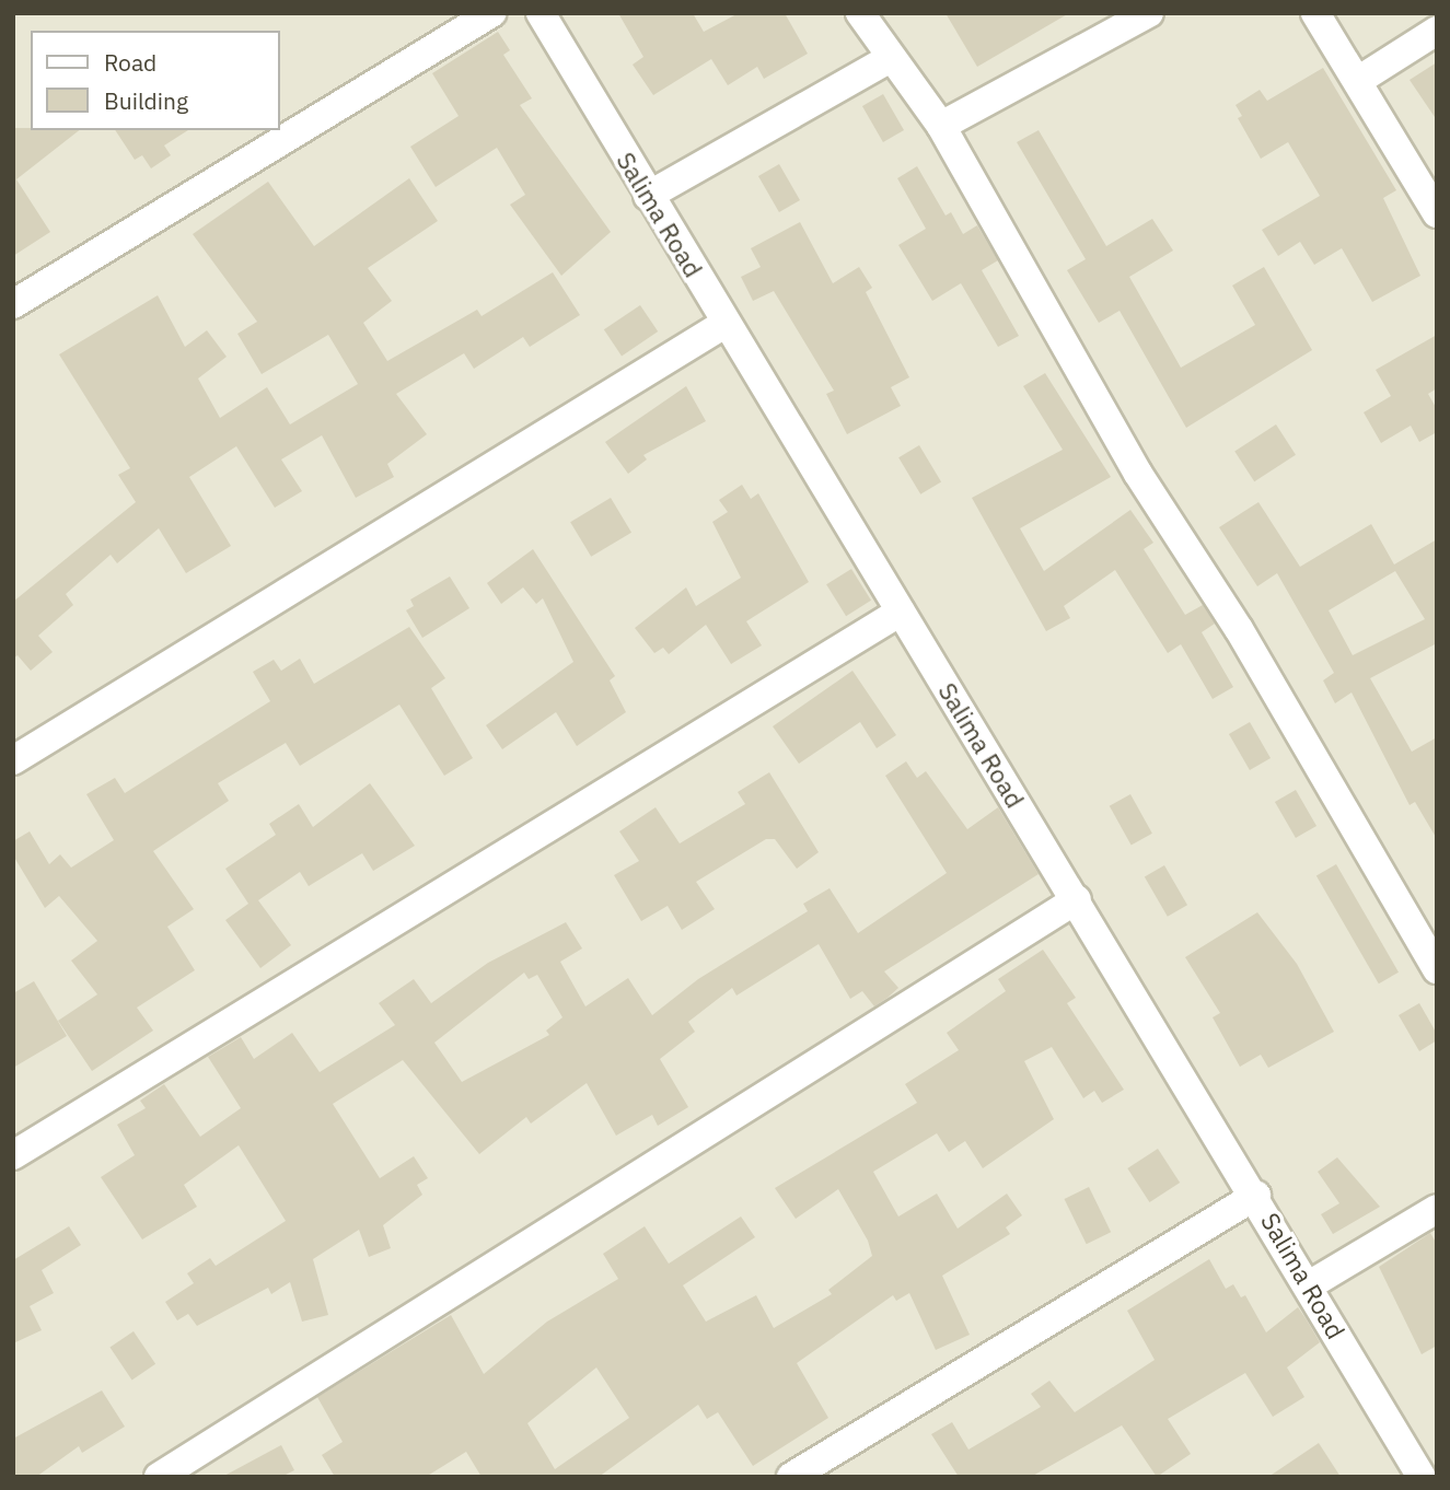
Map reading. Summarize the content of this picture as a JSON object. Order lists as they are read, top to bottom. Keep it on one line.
{"streets":{"street":["Salima Road"]},"legend":["Road","Building"]}
